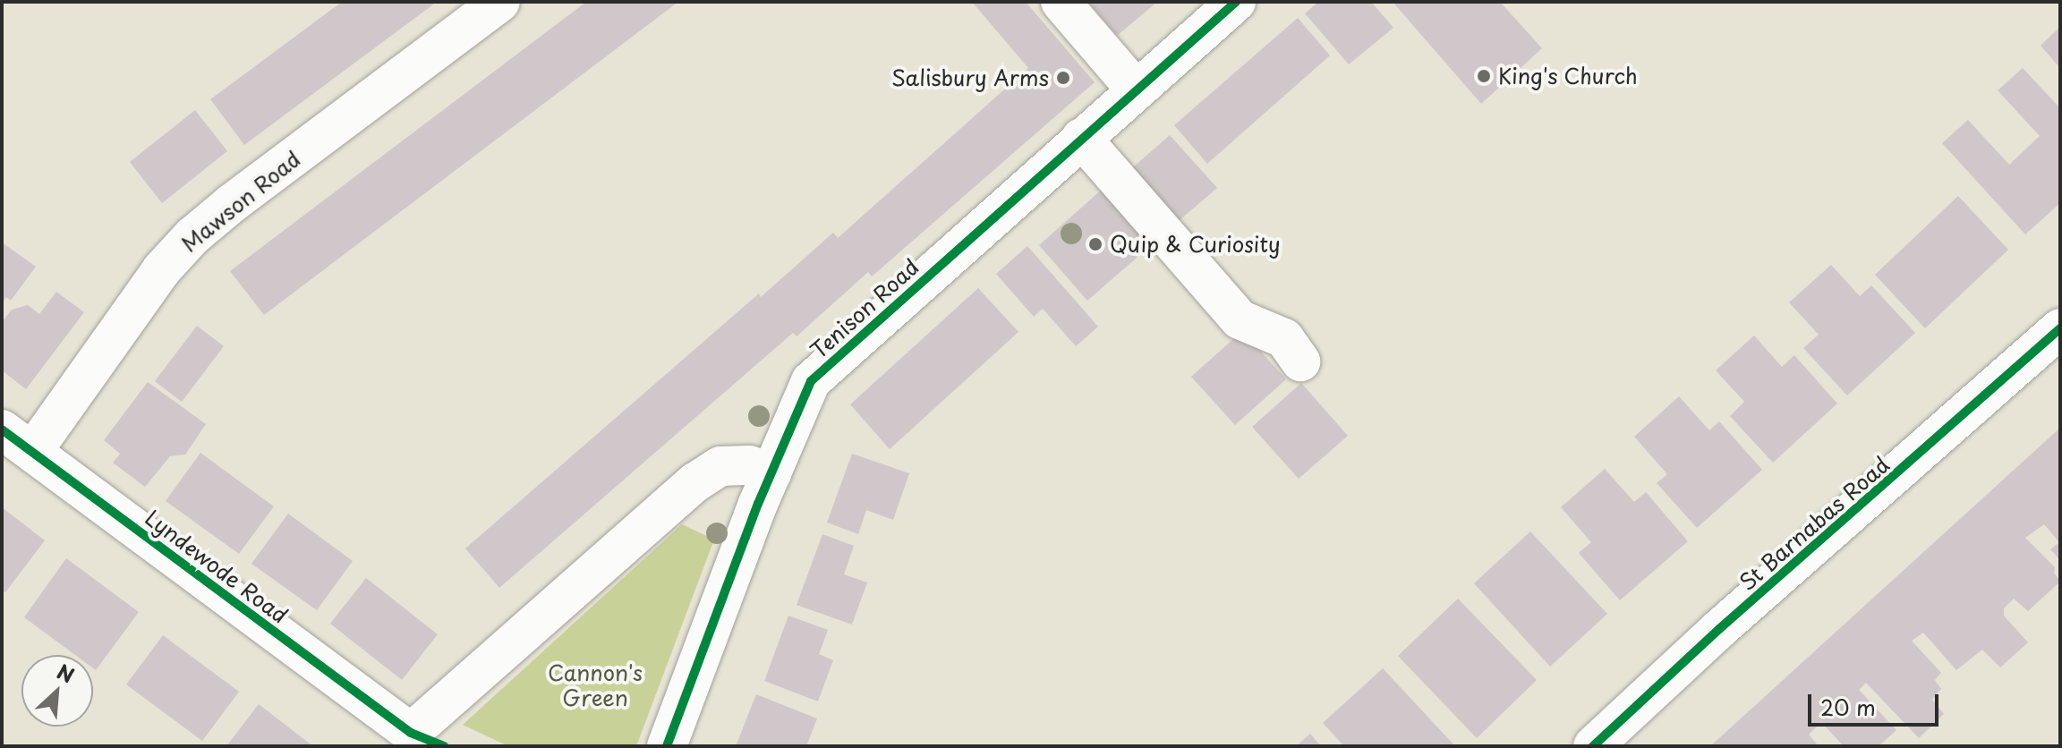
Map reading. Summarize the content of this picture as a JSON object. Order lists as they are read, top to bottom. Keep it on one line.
{"streets":{"street":["Mawson Road","Tenison Road","St Barnabas Road","Lyndewode Road"]},"crossings":[["Mawson Road","Lyndewode Road"],["Tenison Road","Lyndewode Road"]],"parks":["Cannon's Green"],"places":["King's Church","Salisbury Arms","Quip & Curiosity"],"scale_bar":"20 m","north":"top right"}
